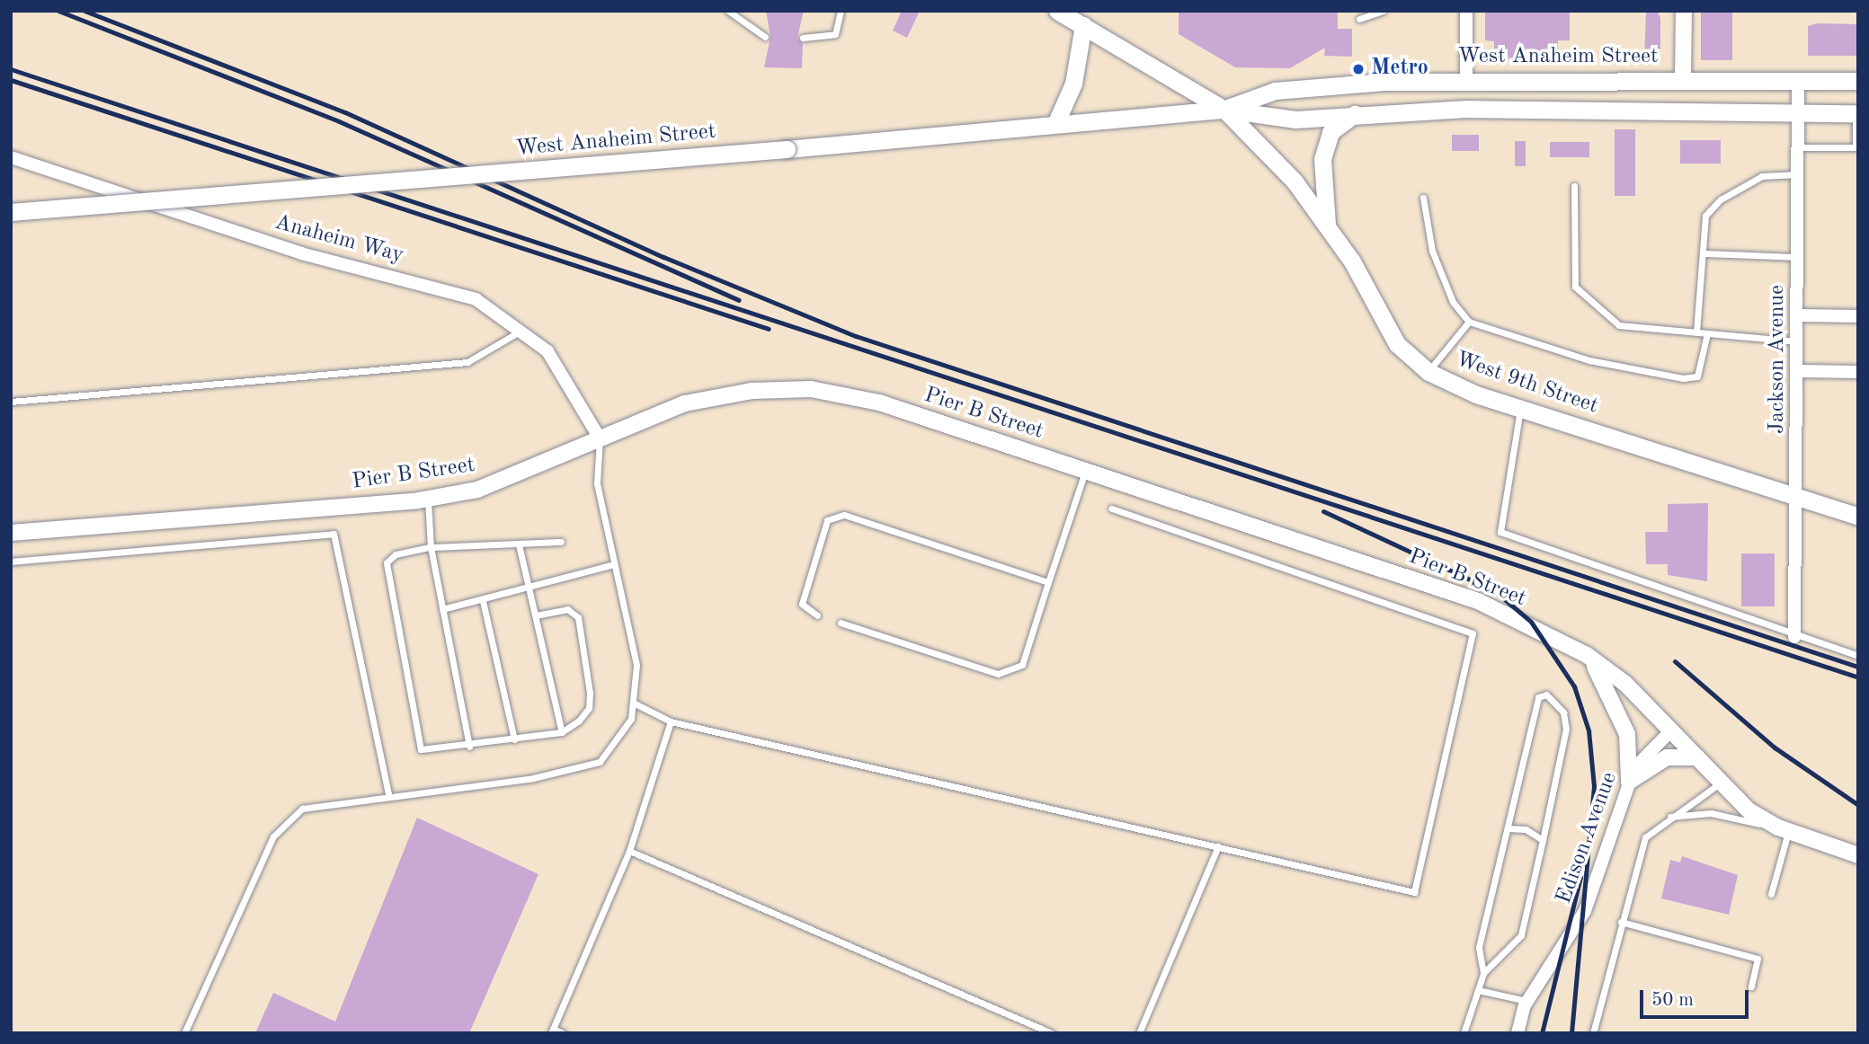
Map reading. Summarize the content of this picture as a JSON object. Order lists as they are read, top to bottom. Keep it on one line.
{"streets":{"main road":["West Anaheim Street","West 9th Street"],"street":["Anaheim Way","Jackson Avenue","Pier B Street","Edison Avenue"]},"crossings":[["West Anaheim Street","Jackson Avenue"],["West Anaheim Street","West 9th Street"],["Anaheim Way","Pier B Street"],["Jackson Avenue","West 9th Street"],["Pier B Street","Edison Avenue"]],"places":["Metro"],"scale_bar":"50 m"}
